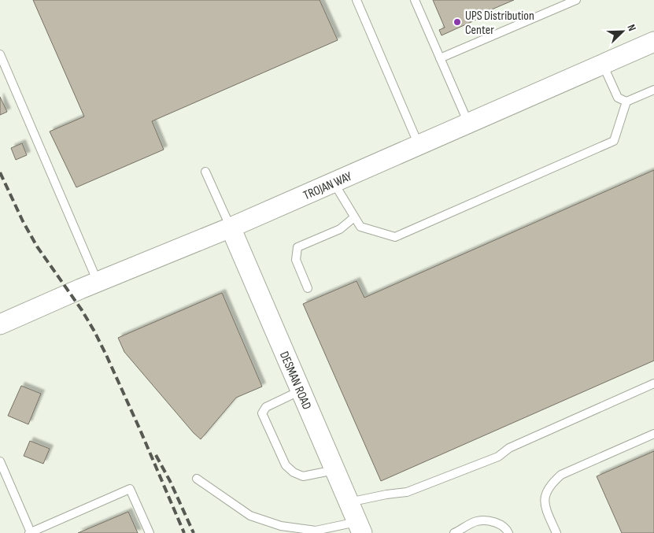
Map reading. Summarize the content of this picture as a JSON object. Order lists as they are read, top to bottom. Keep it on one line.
{"streets":{"street":["TROJAN WAY","DESMAN ROAD"]},"crossings":[["TROJAN WAY","DESMAN ROAD"]],"places":["UPS Distribution Center"],"north":"top right"}
